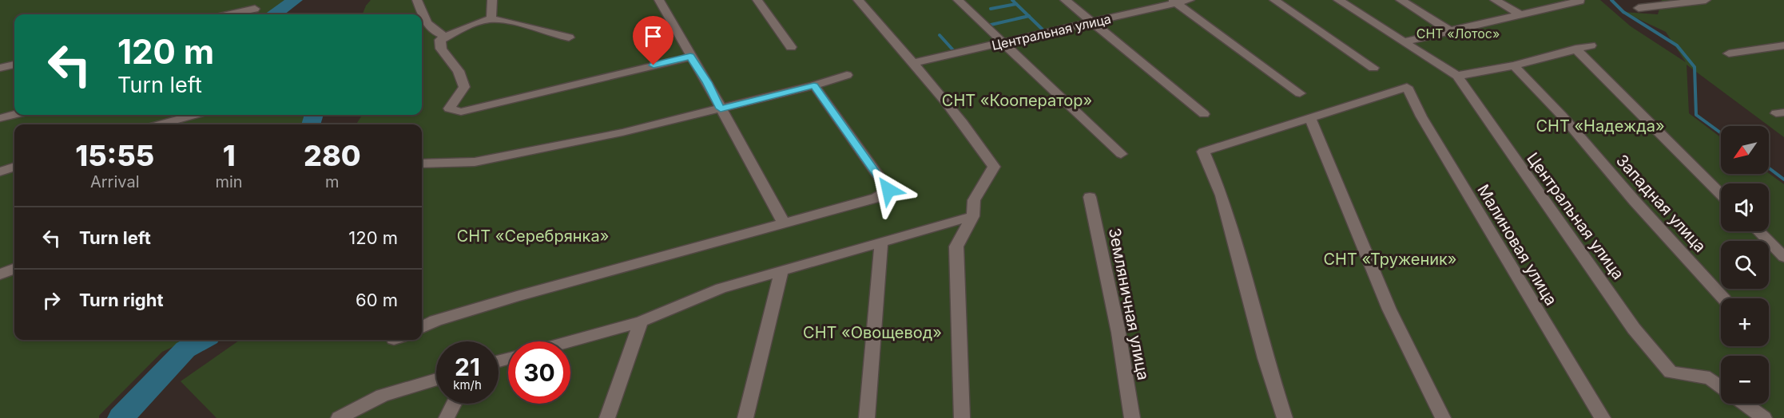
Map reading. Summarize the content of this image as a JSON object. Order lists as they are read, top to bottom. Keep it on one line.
{"streets":{"street":["Центральная улица","Западная улица","Малиновая улица","Земляничная улица"]},"parks":["СНТ «Лотос»","СНТ «Кооператор»","СНТ «Надежда»","СНТ «Серебрянка»","СНТ «Труженик»","СНТ «Овощевод»"],"north":"bottom left","page":{"turn":["120 m","Turn left"],"eta":["15:55","Arrival","1","min","280","m"],"map_buttons":["+","−"],"list":[{"name":"Turn left","value":"120 m"},{"name":"Turn right","value":"60 m"}],"speed":"21 km/h","limit":"30"}}
